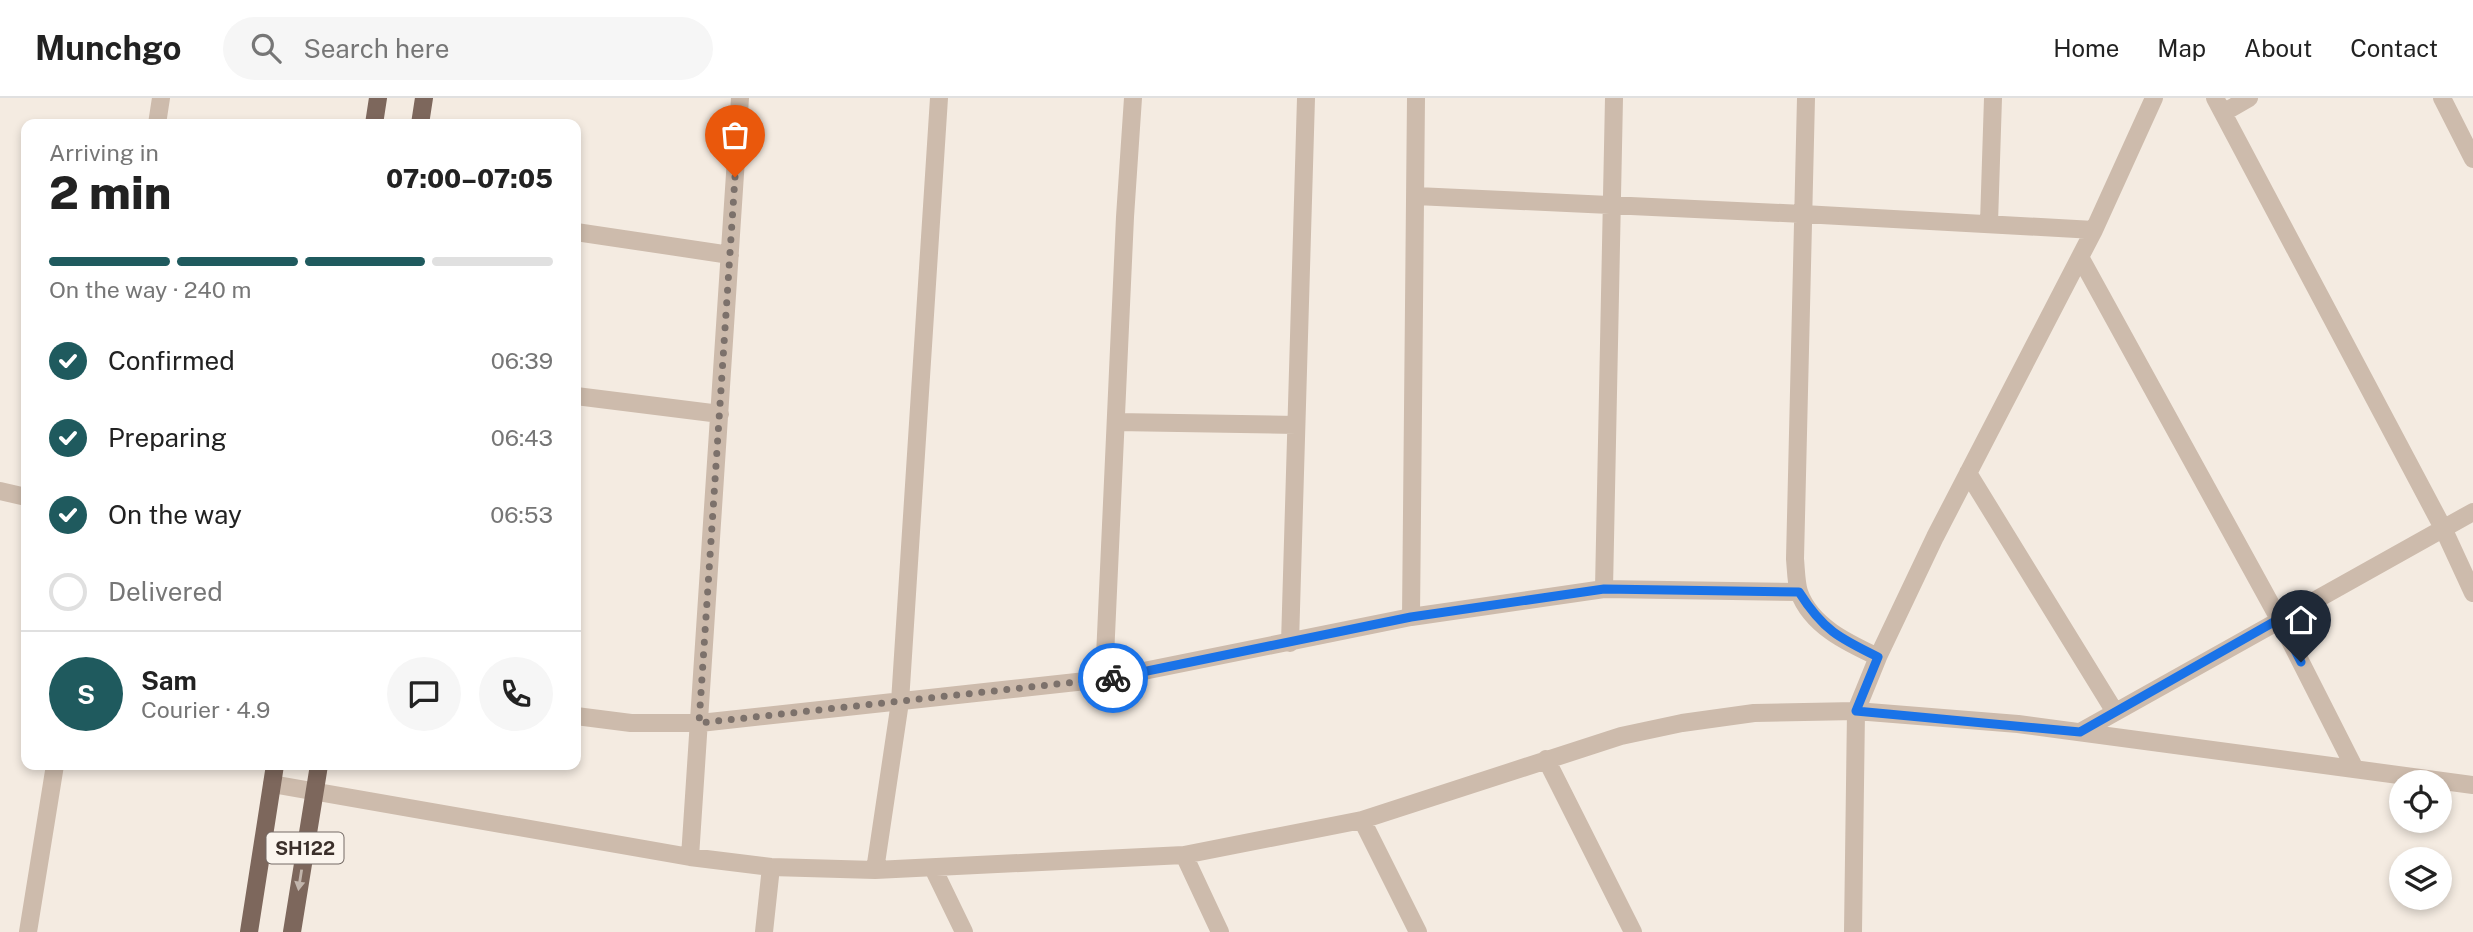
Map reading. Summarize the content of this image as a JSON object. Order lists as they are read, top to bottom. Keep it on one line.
{"streets":{"main road":["SH122"]},"page":{"header":"Munchgo","search":"Search here","nav":["Home","Map","About","Contact"],"heading":["2 min","Arriving in","07:00–07:05"],"panel":["Sam","Courier · 4.9"],"bar":"On the way · 240 m","list":[["Confirmed","06:39"],["Preparing","06:43"],["On the way","06:53"],"Delivered"],"round":"S"}}
